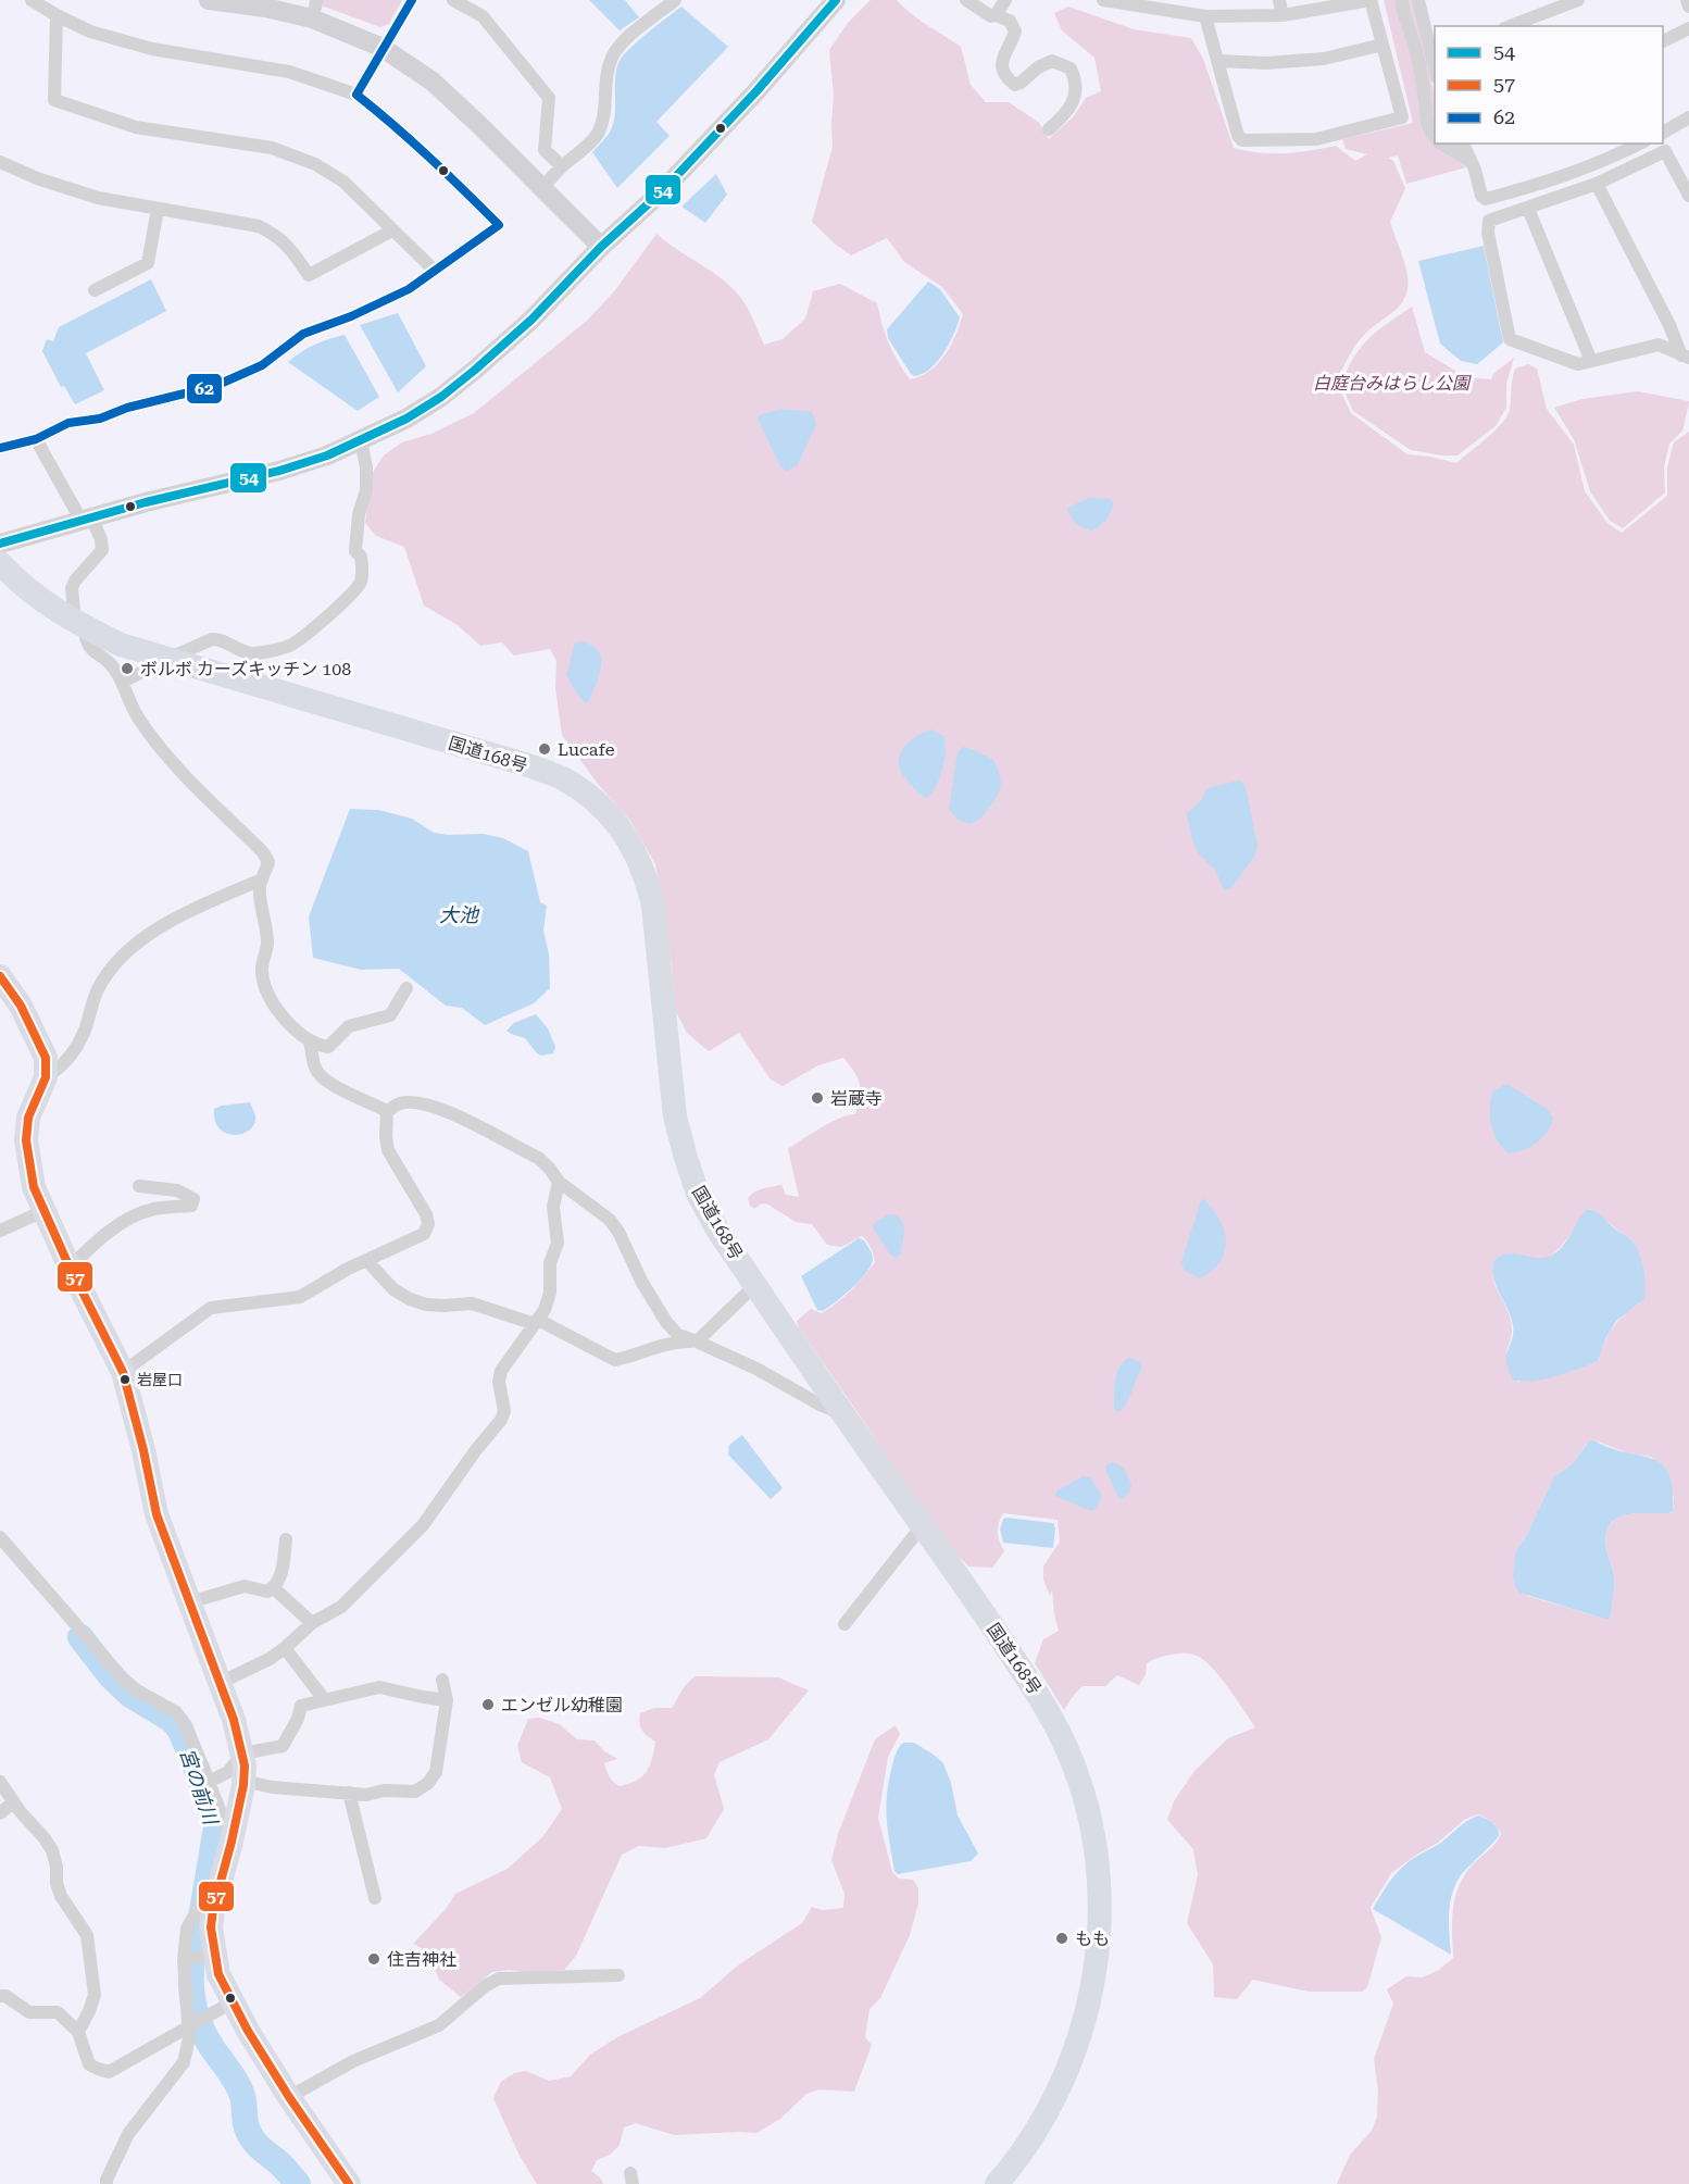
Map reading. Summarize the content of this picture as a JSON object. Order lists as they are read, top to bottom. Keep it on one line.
{"streets":{"highway":["国道168号"]},"water":["大池","宮の前川"],"parks":["白庭台みはらし公園"],"places":["ボルボ カーズキッチン 108","Lucafe","岩蔵寺","岩屋口","エンゼル幼稚園","もも","住吉神社"],"lines":["transit line 54","transit line 62","transit line 57"],"legend":["54","57","62"]}
